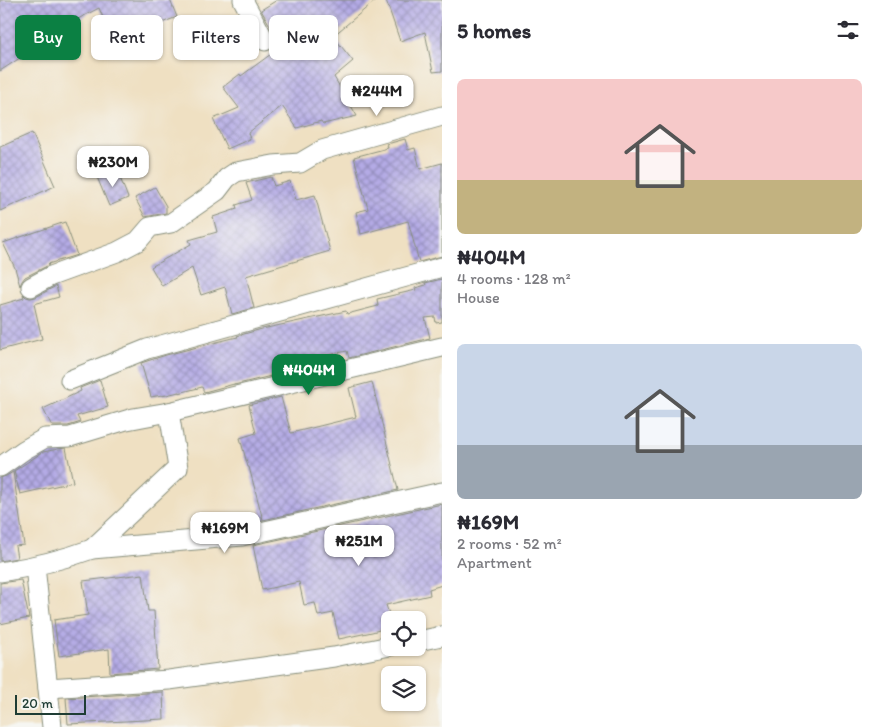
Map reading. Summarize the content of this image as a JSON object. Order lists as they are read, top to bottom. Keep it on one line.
{"scale_bar":"20 m","page":{"heading":"5 homes","chip":["Buy","Rent","Filters","New"],"list":[{"name":"₦404M","note":"4 rooms · 128 m² · House"},{"name":"₦169M","note":"2 rooms · 52 m² · Apartment"}],"price":["₦244M","₦230M","₦404M","₦169M","₦251M"],"scale":"20 m"}}
